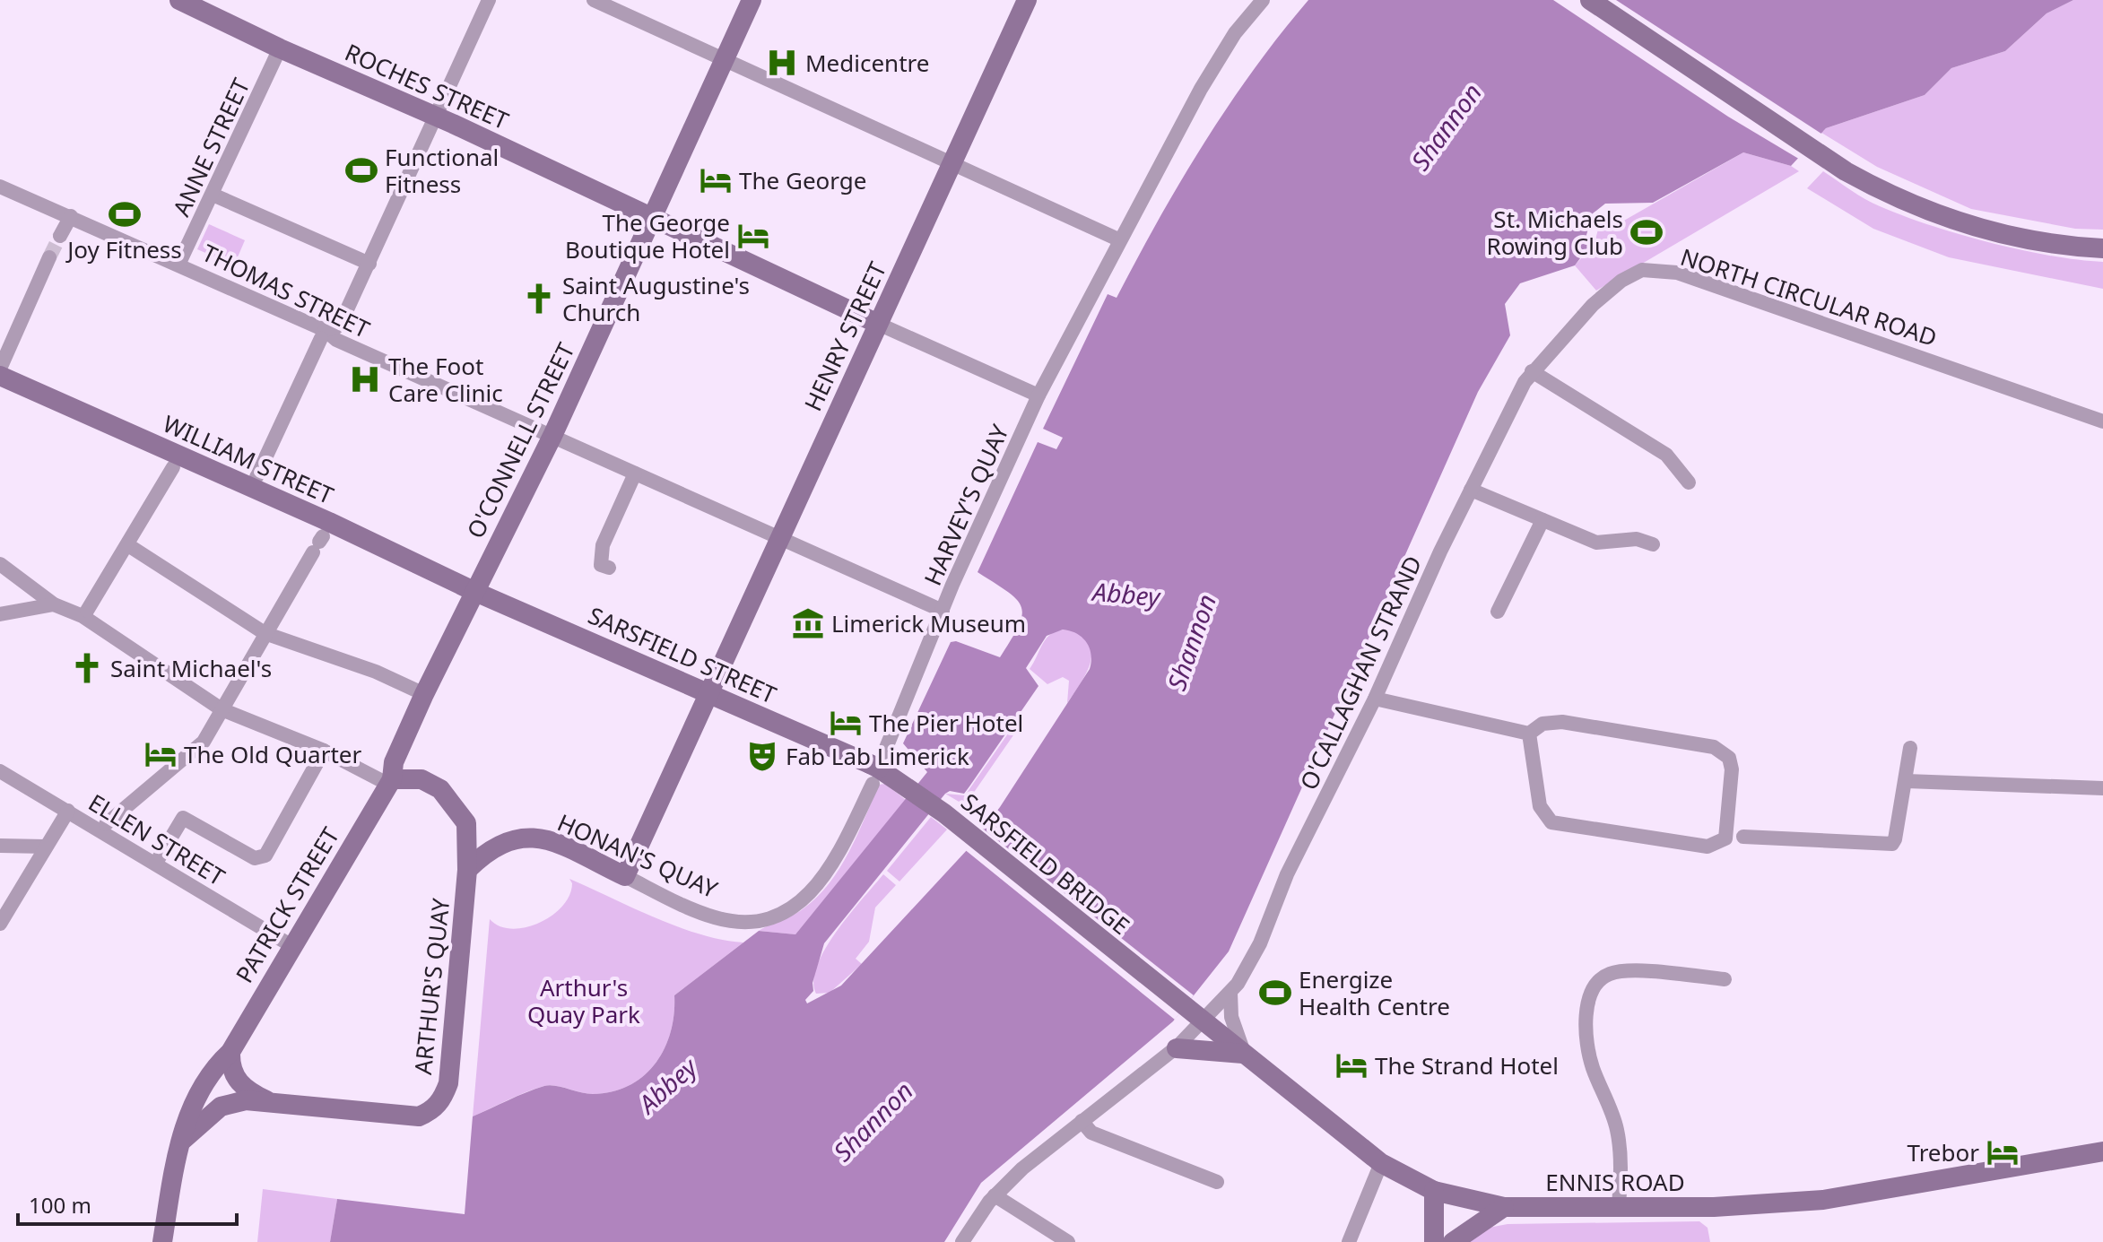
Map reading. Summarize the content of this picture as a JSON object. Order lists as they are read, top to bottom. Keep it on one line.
{"streets":{"main road":["ROCHES STREET","HENRY STREET","O'CONNELL STREET","WILLIAM STREET","SARSFIELD STREET","HONAN'S QUAY","SARSFIELD BRIDGE","PATRICK STREET","ARTHUR'S QUAY","ENNIS ROAD"],"street":["ANNE STREET","THOMAS STREET","NORTH CIRCULAR ROAD","HARVEY'S QUAY","O'CALLAGHAN STRAND","ELLEN STREET"]},"crossings":[["ROCHES STREET","ANNE STREET"],["ROCHES STREET","HENRY STREET"],["ROCHES STREET","O'CONNELL STREET"],["ANNE STREET","THOMAS STREET"],["THOMAS STREET","HENRY STREET"],["THOMAS STREET","O'CONNELL STREET"],["THOMAS STREET","HARVEY'S QUAY"],["NORTH CIRCULAR ROAD","O'CALLAGHAN STRAND"],["HENRY STREET","SARSFIELD STREET"],["HENRY STREET","HONAN'S QUAY"],["O'CONNELL STREET","WILLIAM STREET"],["O'CONNELL STREET","SARSFIELD STREET"],["O'CONNELL STREET","PATRICK STREET"],["WILLIAM STREET","SARSFIELD STREET"],["HARVEY'S QUAY","SARSFIELD STREET"],["HARVEY'S QUAY","HONAN'S QUAY"],["HARVEY'S QUAY","SARSFIELD BRIDGE"],["SARSFIELD STREET","SARSFIELD BRIDGE"],["O'CALLAGHAN STRAND","ENNIS ROAD"],["ELLEN STREET","PATRICK STREET"],["HONAN'S QUAY","ARTHUR'S QUAY"],["SARSFIELD BRIDGE","ENNIS ROAD"]],"water":["Shannon","Abbey"],"parks":["Arthur's Quay Park"],"places":{"hospital":["Medicentre","The Foot Care Clinic"],"sports":["Functional Fitness","Joy Fitness","St. Michaels Rowing Club","Energize Health Centre"],"hotel":["The George","The George Boutique Hotel","The Pier Hotel","The Old Quarter","The Strand Hotel","Trebor"],"church":["Saint Augustine's Church","Saint Michael's"],"museum":["Limerick Museum"],"theatre":["Fab Lab Limerick"]},"scale_bar":"100 m"}
